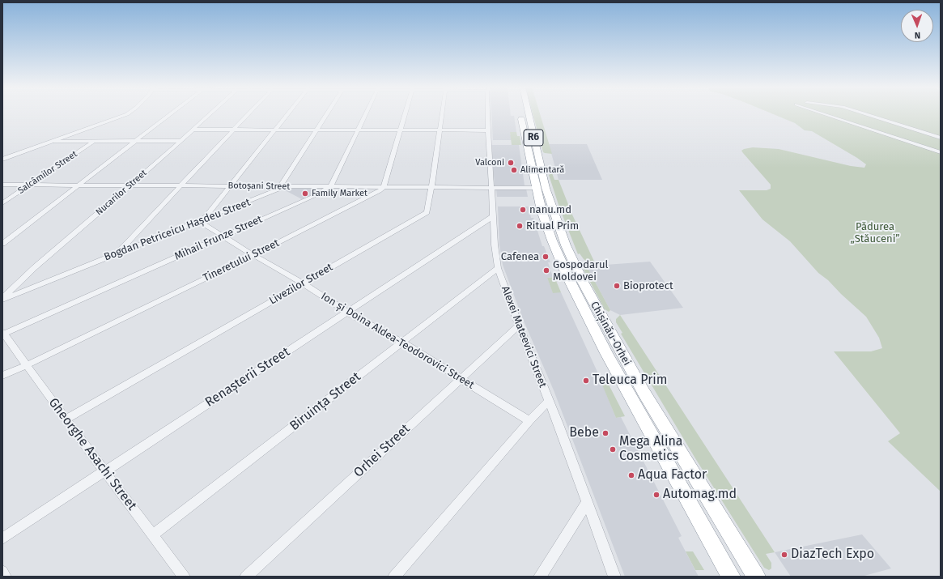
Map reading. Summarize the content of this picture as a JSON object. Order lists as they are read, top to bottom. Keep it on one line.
{"streets":{"highway":["R6","Chișinău-Orhei"],"street":["Salcâmilor Street","Botoșani Street","Nucarilor Street","Bogdan Petriceicu Hașdeu Street","Mihail Frunze Street","Tineretului Street","Livezilor Street","Alexei Mateevici Street","Ion și Doina Aldea-Teodorovici Street","Renașterii Street","Biruința Street","Orhei Street","Gheorghe Asachi Street"]},"crossings":[["Salcâmilor Street","Botoșani Street"],["Botoșani Street","Nucarilor Street"],["Botoșani Street","Bogdan Petriceicu Hașdeu Street"],["Botoșani Street","Mihail Frunze Street"],["Botoșani Street","Tineretului Street"],["Botoșani Street","Livezilor Street"],["Botoșani Street","Chișinău-Orhei"],["Botoșani Street","Alexei Mateevici Street"],["Nucarilor Street","Bogdan Petriceicu Hașdeu Street"],["Bogdan Petriceicu Hașdeu Street","Ion și Doina Aldea-Teodorovici Street"],["Mihail Frunze Street","Ion și Doina Aldea-Teodorovici Street"],["Mihail Frunze Street","Gheorghe Asachi Street"],["Tineretului Street","Ion și Doina Aldea-Teodorovici Street"],["Tineretului Street","Gheorghe Asachi Street"],["Livezilor Street","Ion și Doina Aldea-Teodorovici Street"],["Livezilor Street","Gheorghe Asachi Street"],["Alexei Mateevici Street","Renașterii Street"],["Alexei Mateevici Street","Biruința Street"],["Alexei Mateevici Street","Orhei Street"],["Ion și Doina Aldea-Teodorovici Street","Renașterii Street"],["Ion și Doina Aldea-Teodorovici Street","Biruința Street"],["Ion și Doina Aldea-Teodorovici Street","Orhei Street"],["Renașterii Street","Gheorghe Asachi Street"],["Biruința Street","Gheorghe Asachi Street"]],"parks":["Pădurea „Stăuceni”"],"places":["Valconi","Alimentară","Family Market","nanu.md","Ritual Prim","Cafenea","Gospodarul Moldovei","Bioprotect","Teleuca Prim","Bebe","Mega Alina Cosmetics","Aqua Factor","Automag.md","DiazTech Expo"],"north":"bottom"}
